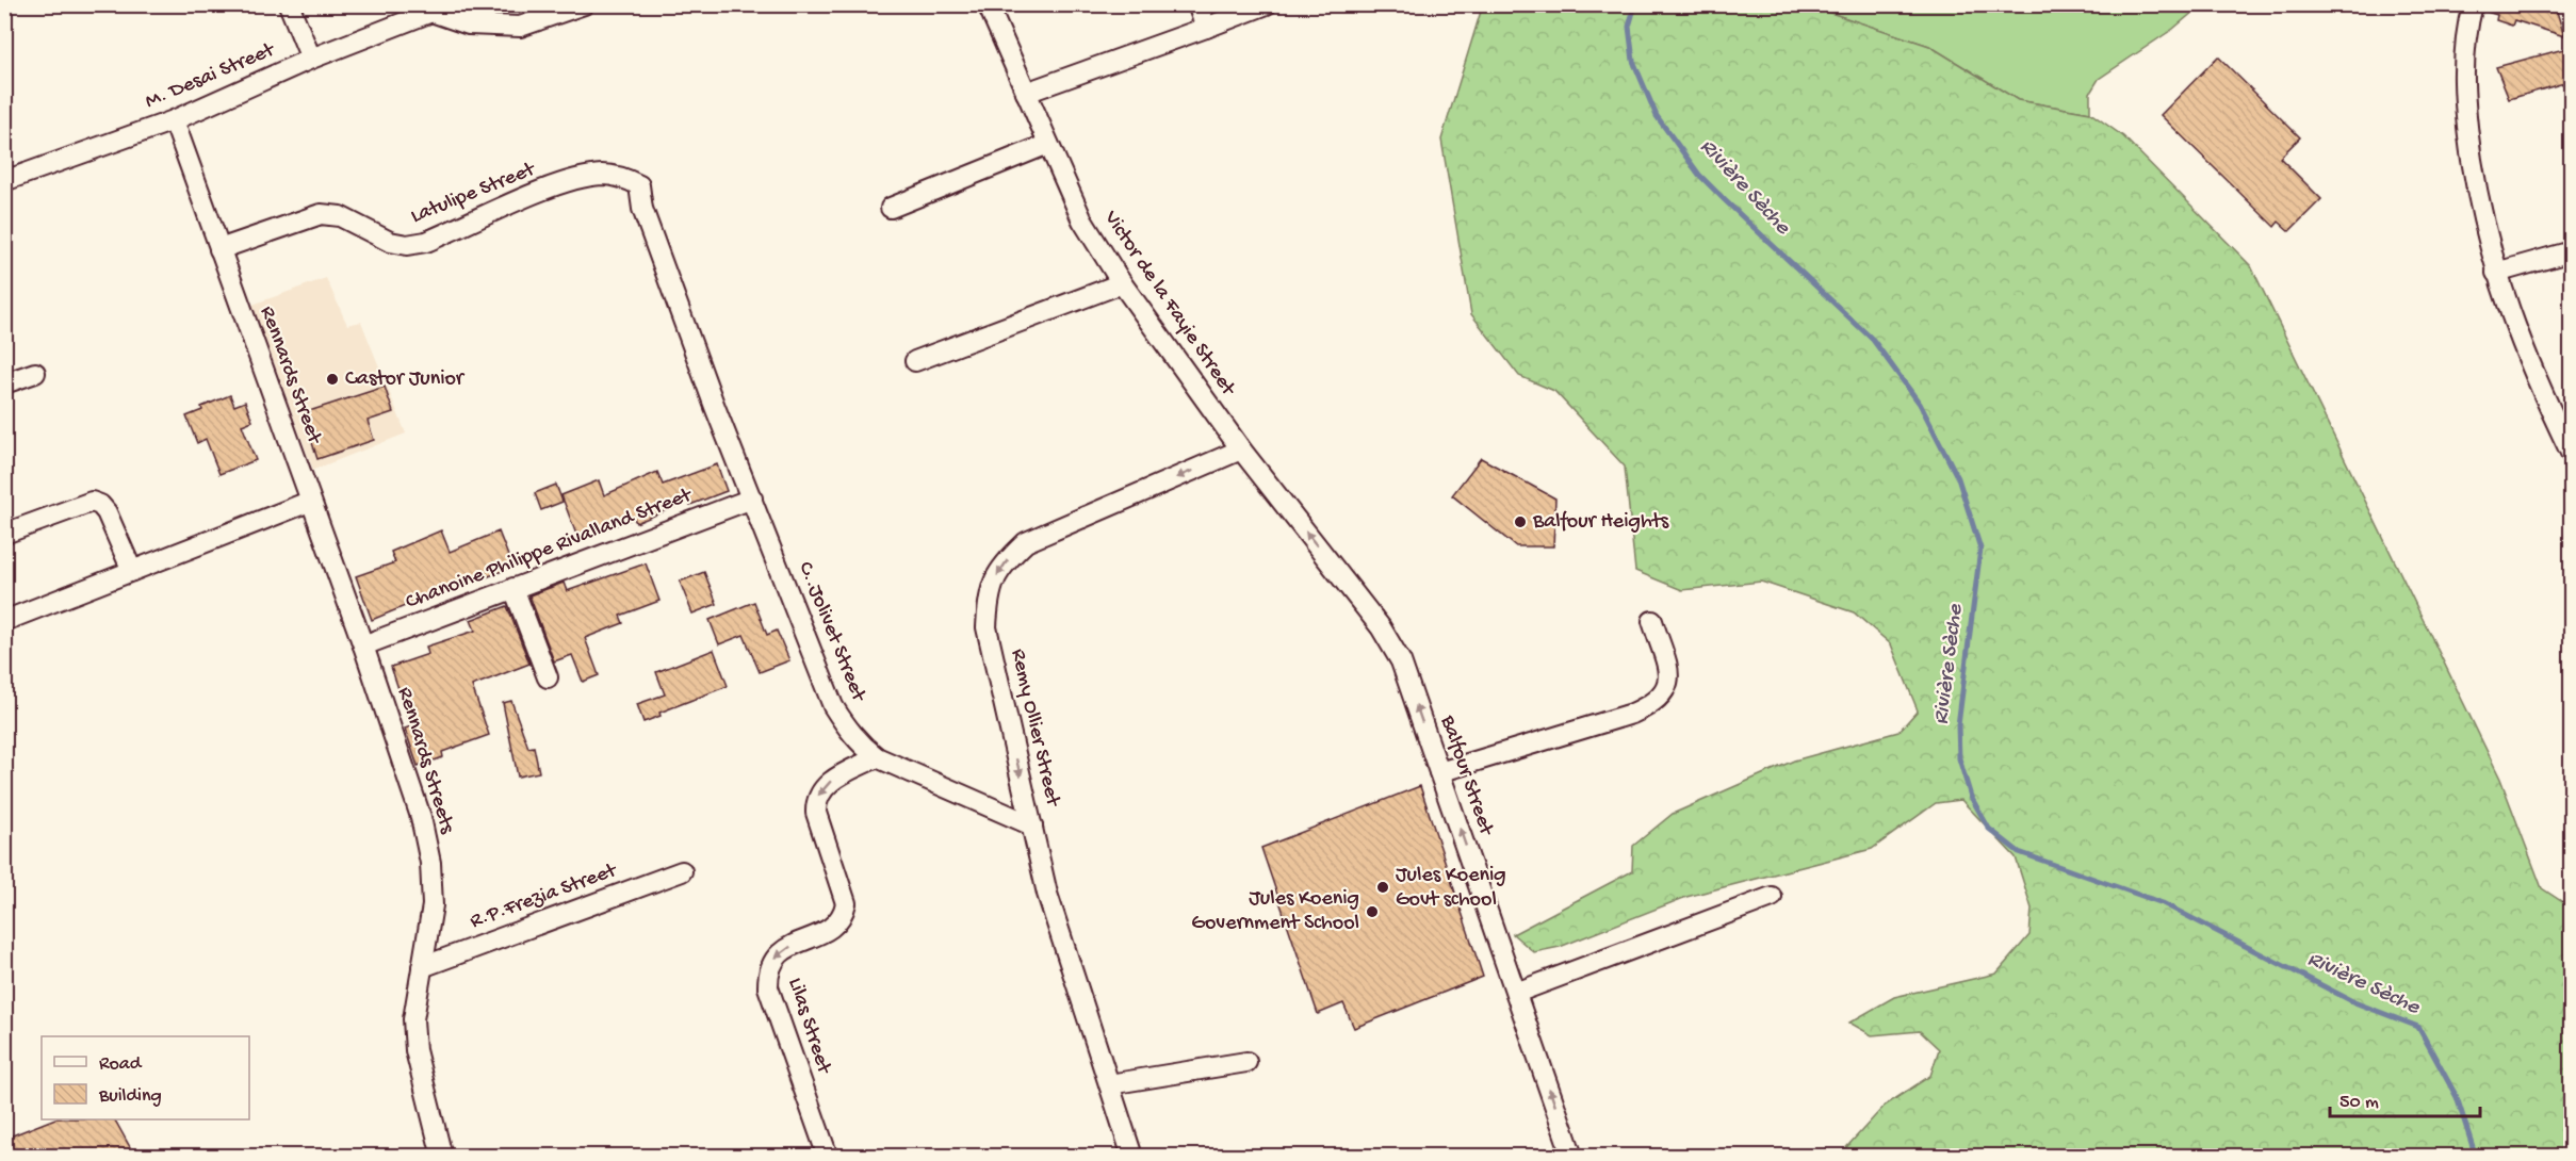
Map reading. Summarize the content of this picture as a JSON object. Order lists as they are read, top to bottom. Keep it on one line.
{"streets":{"street":["M. Desai Street","Latulipe Street","Victor de la Fayie Street","Rennards Street","Chanoine Philippe Rivalland Street","C..Jolivet Street","Remy Ollier Street","Rennards Streets","Balfour Street","R.P.Frezia Street","Lilas Street"]},"crossings":[["M. Desai Street","Rennards Street"],["Latulipe Street","Rennards Street"],["Latulipe Street","C..Jolivet Street"],["Victor de la Fayie Street","Remy Ollier Street"],["Victor de la Fayie Street","Balfour Street"],["Rennards Street","Chanoine Philippe Rivalland Street"],["Rennards Street","Rennards Streets"],["Chanoine Philippe Rivalland Street","C..Jolivet Street"],["Chanoine Philippe Rivalland Street","Rennards Streets"],["C..Jolivet Street","Remy Ollier Street"],["C..Jolivet Street","Lilas Street"],["Remy Ollier Street","Balfour Street"],["Rennards Streets","R.P.Frezia Street"]],"one_way":["Remy Ollier Street","Balfour Street","Lilas Street"],"water":["Rivière Sèche"],"places":["Castor Junior","Balfour Heights","Jules Koenig Govt school","Jules Koenig Government School"],"legend":["Road","Building"],"scale_bar":"50 m"}
